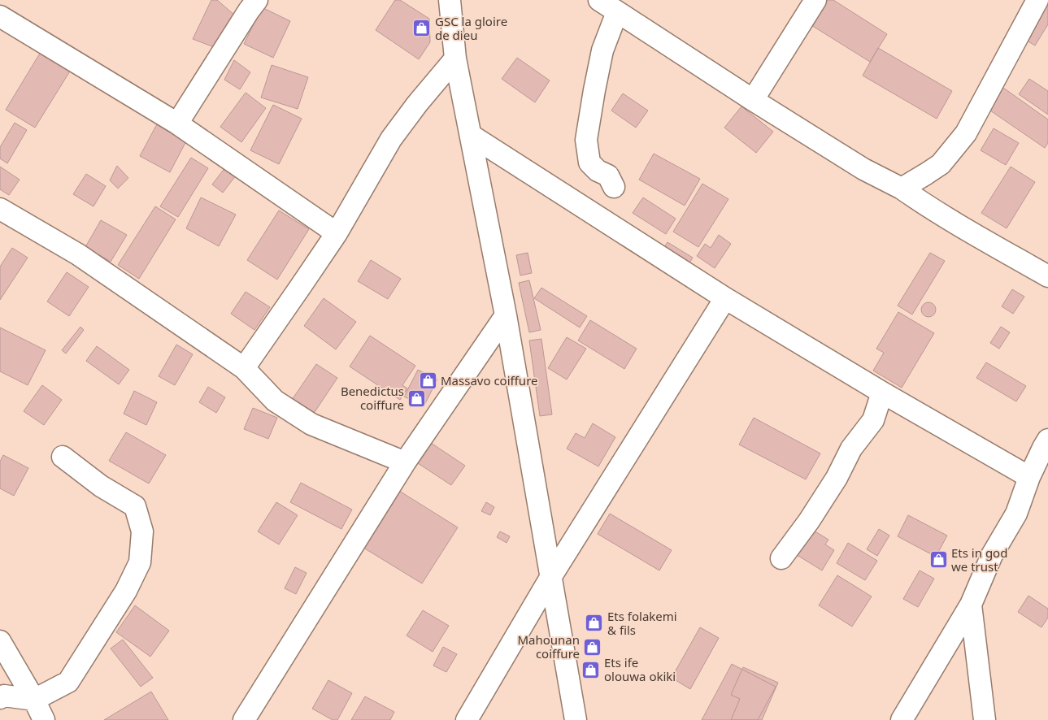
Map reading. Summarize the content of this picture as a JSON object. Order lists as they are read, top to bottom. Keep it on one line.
{"places":{"shop":["GSC la gloire de dieu","Massavo coiffure","Benedictus coiffure","Ets in god we trust","Ets folakemi & fils","Mahounan coiffure","Ets ife olouwa okiki"]}}
